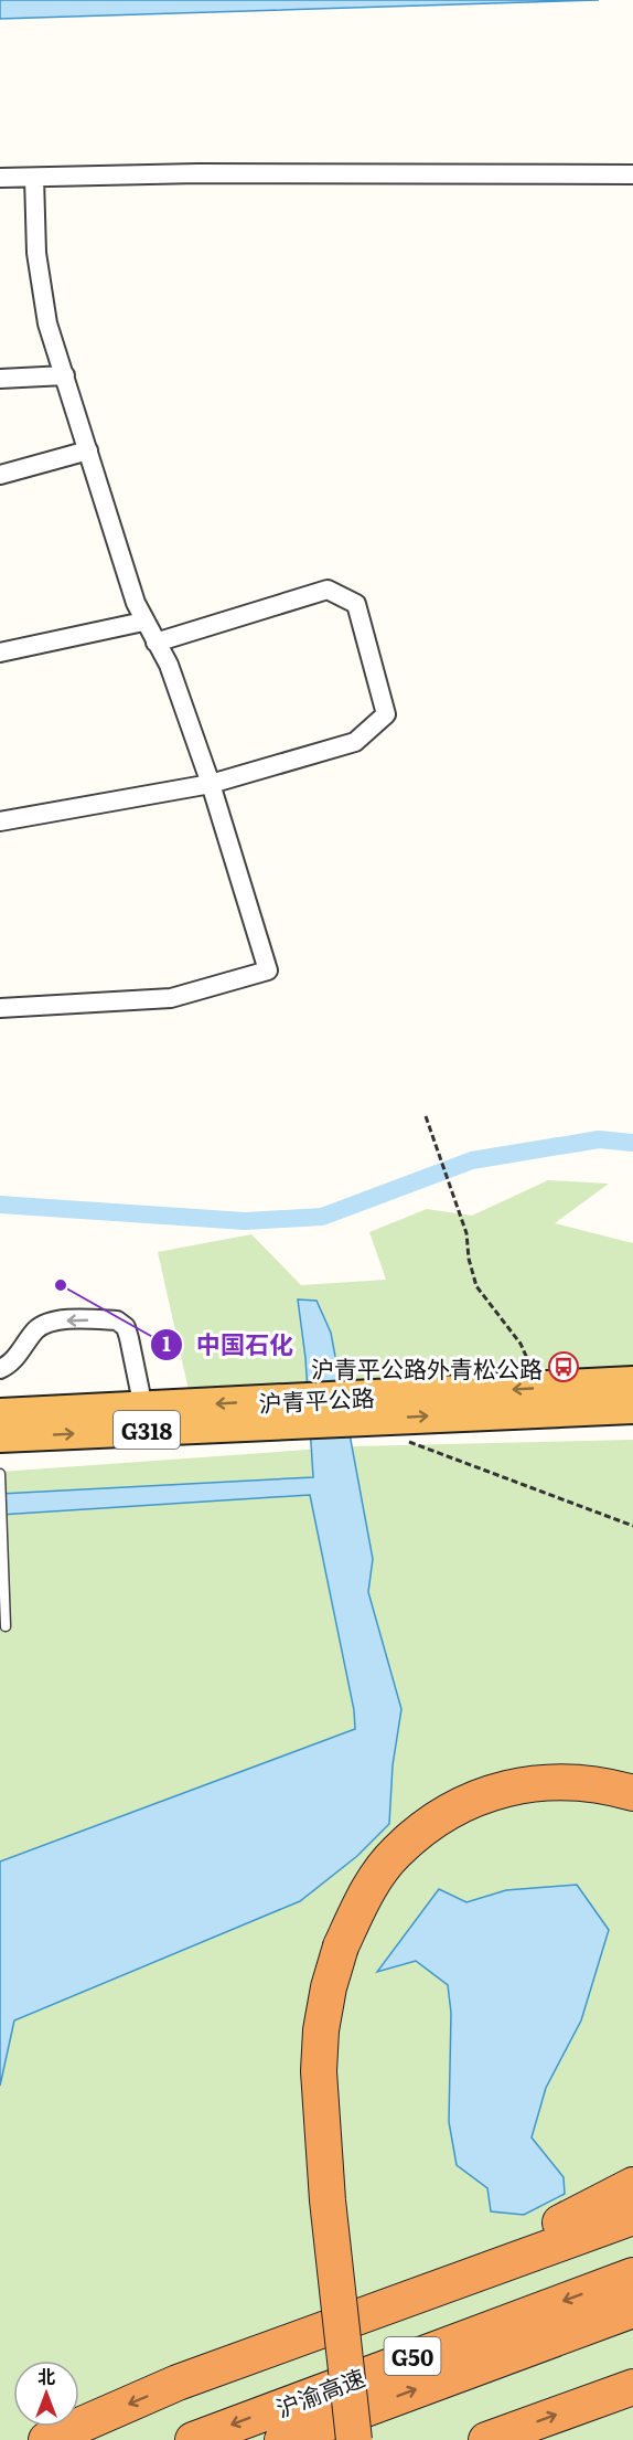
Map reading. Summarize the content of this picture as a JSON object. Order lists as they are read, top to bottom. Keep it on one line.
{"streets":{"highway":["沪青平公路","G318","G50","沪渝高速"]},"places":{"other":["中国石化"],"bus stop":["沪青平公路外青松公路"]},"north":"top"}
